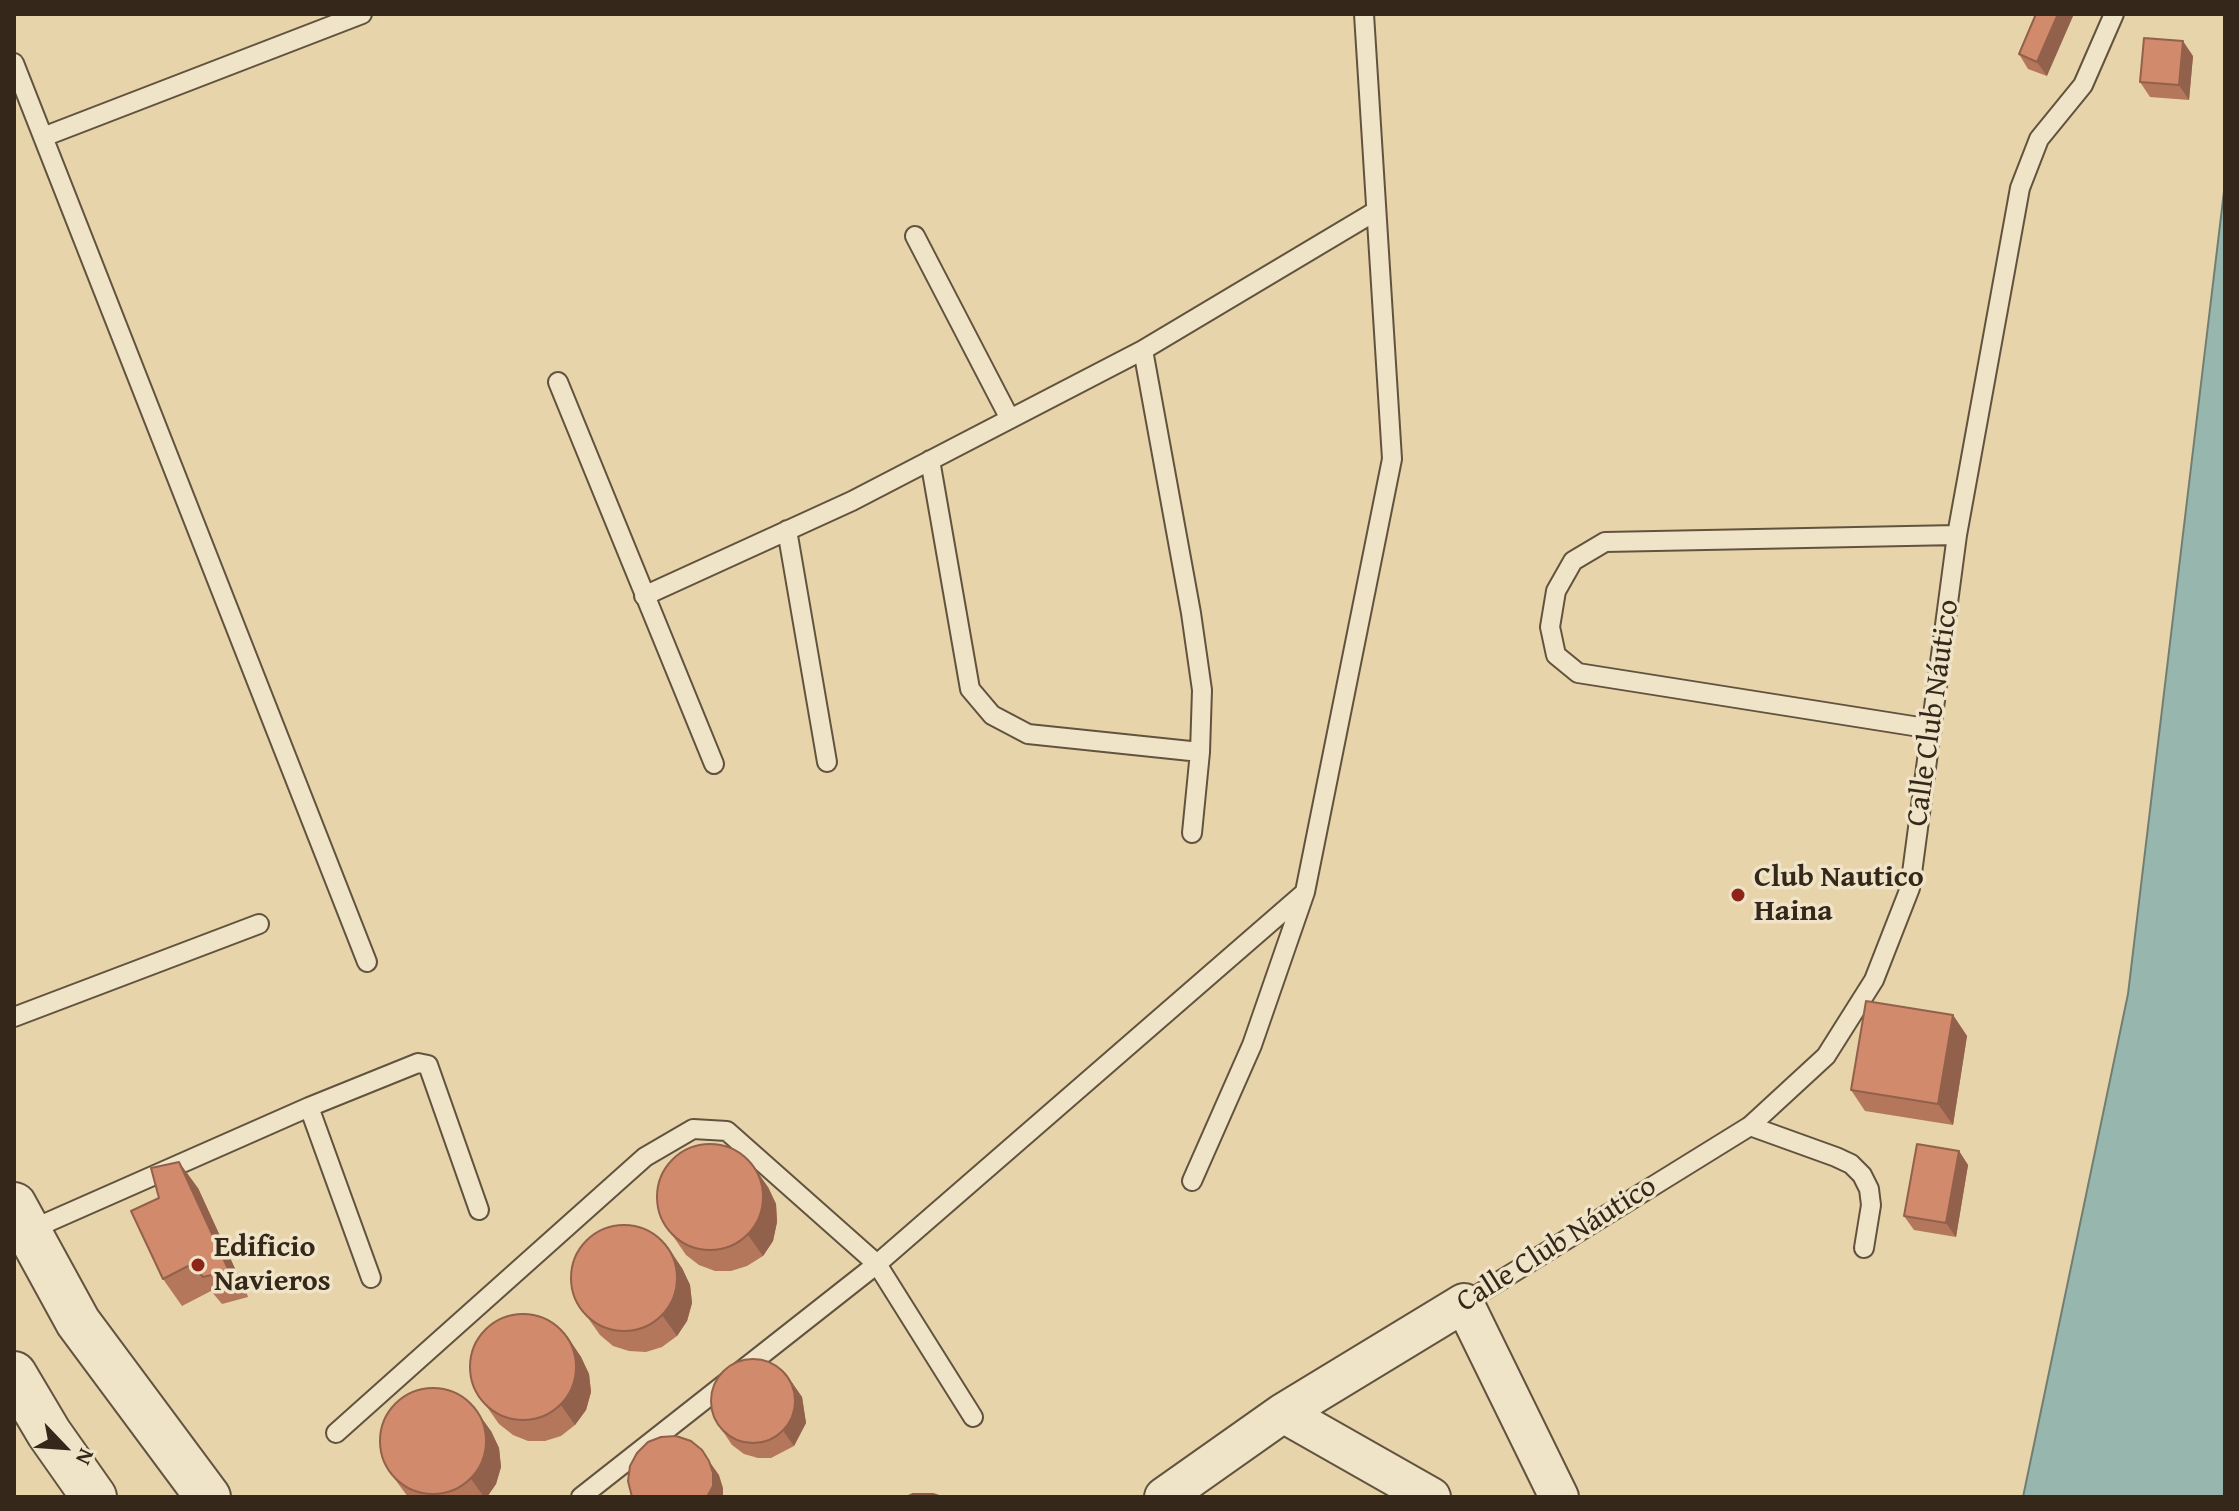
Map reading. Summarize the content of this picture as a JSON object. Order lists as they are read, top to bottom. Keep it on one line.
{"streets":{"street":["Calle Club Náutico"]},"places":["Club Nautico Haina","Edificio Navieros"],"north":"bottom right"}
